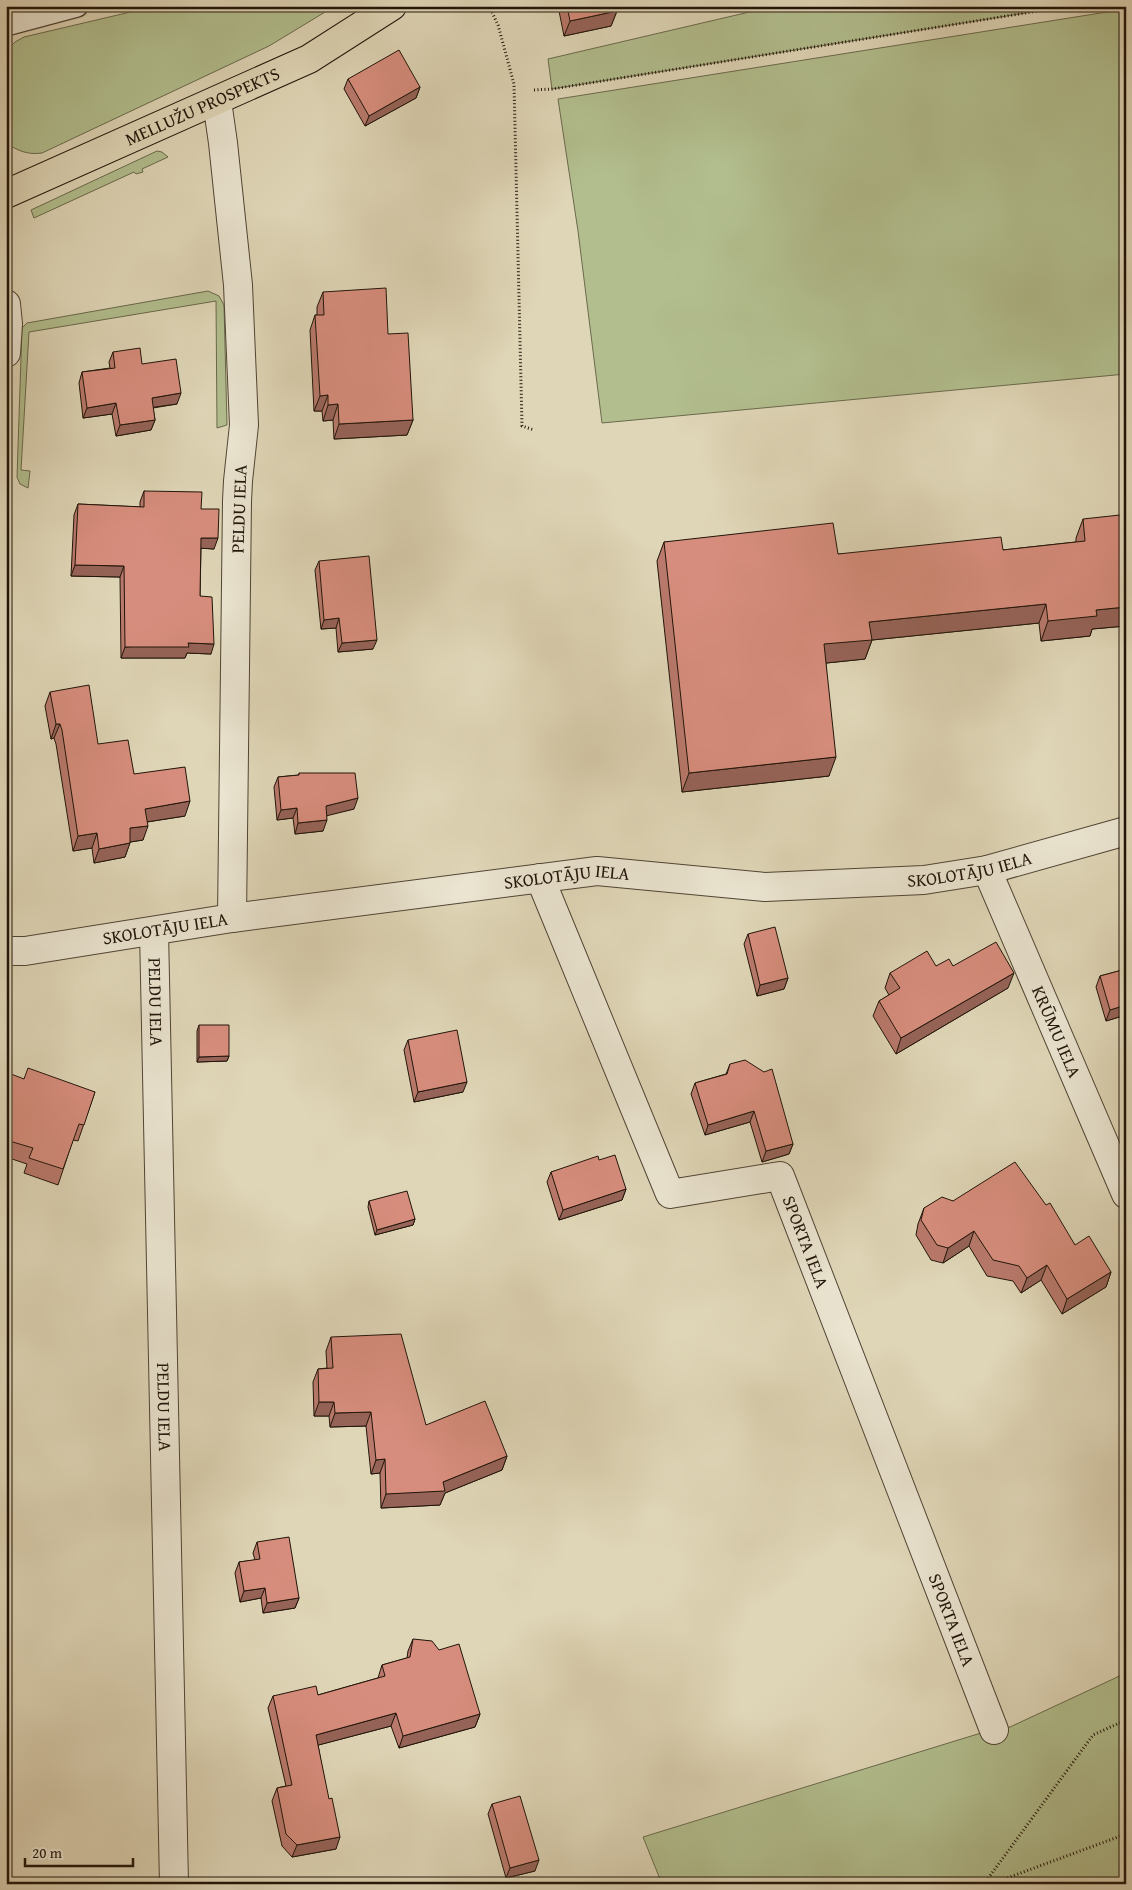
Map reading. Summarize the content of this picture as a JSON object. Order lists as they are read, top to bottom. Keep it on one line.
{"streets":{"main road":["MELLUŽU PROSPEKTS"],"street":["PELDU IELA","SKOLOTĀJU IELA","KRŪMU IELA","SPORTA IELA"]},"crossings":[["MELLUŽU PROSPEKTS","PELDU IELA"],["PELDU IELA","SKOLOTĀJU IELA"],["SKOLOTĀJU IELA","KRŪMU IELA"],["SKOLOTĀJU IELA","SPORTA IELA"]],"scale_bar":"20 m"}
